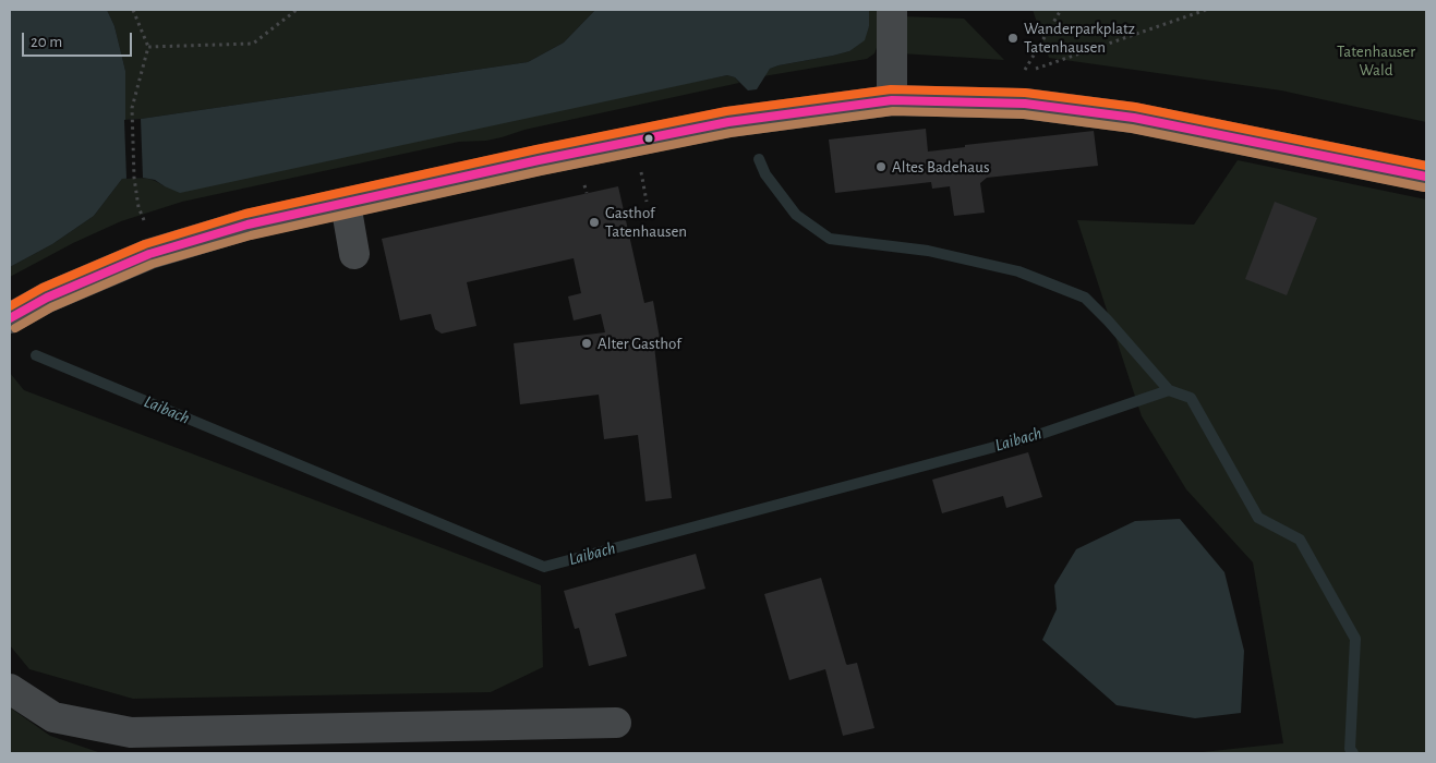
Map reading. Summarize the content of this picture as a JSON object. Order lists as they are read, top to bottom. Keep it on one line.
{"water":["Laibach"],"parks":["Tatenhauser Wald"],"places":["Wanderparkplatz Tatenhausen","Altes Badehaus","Gasthof Tatenhausen","Alter Gasthof"],"scale_bar":"20 m"}
